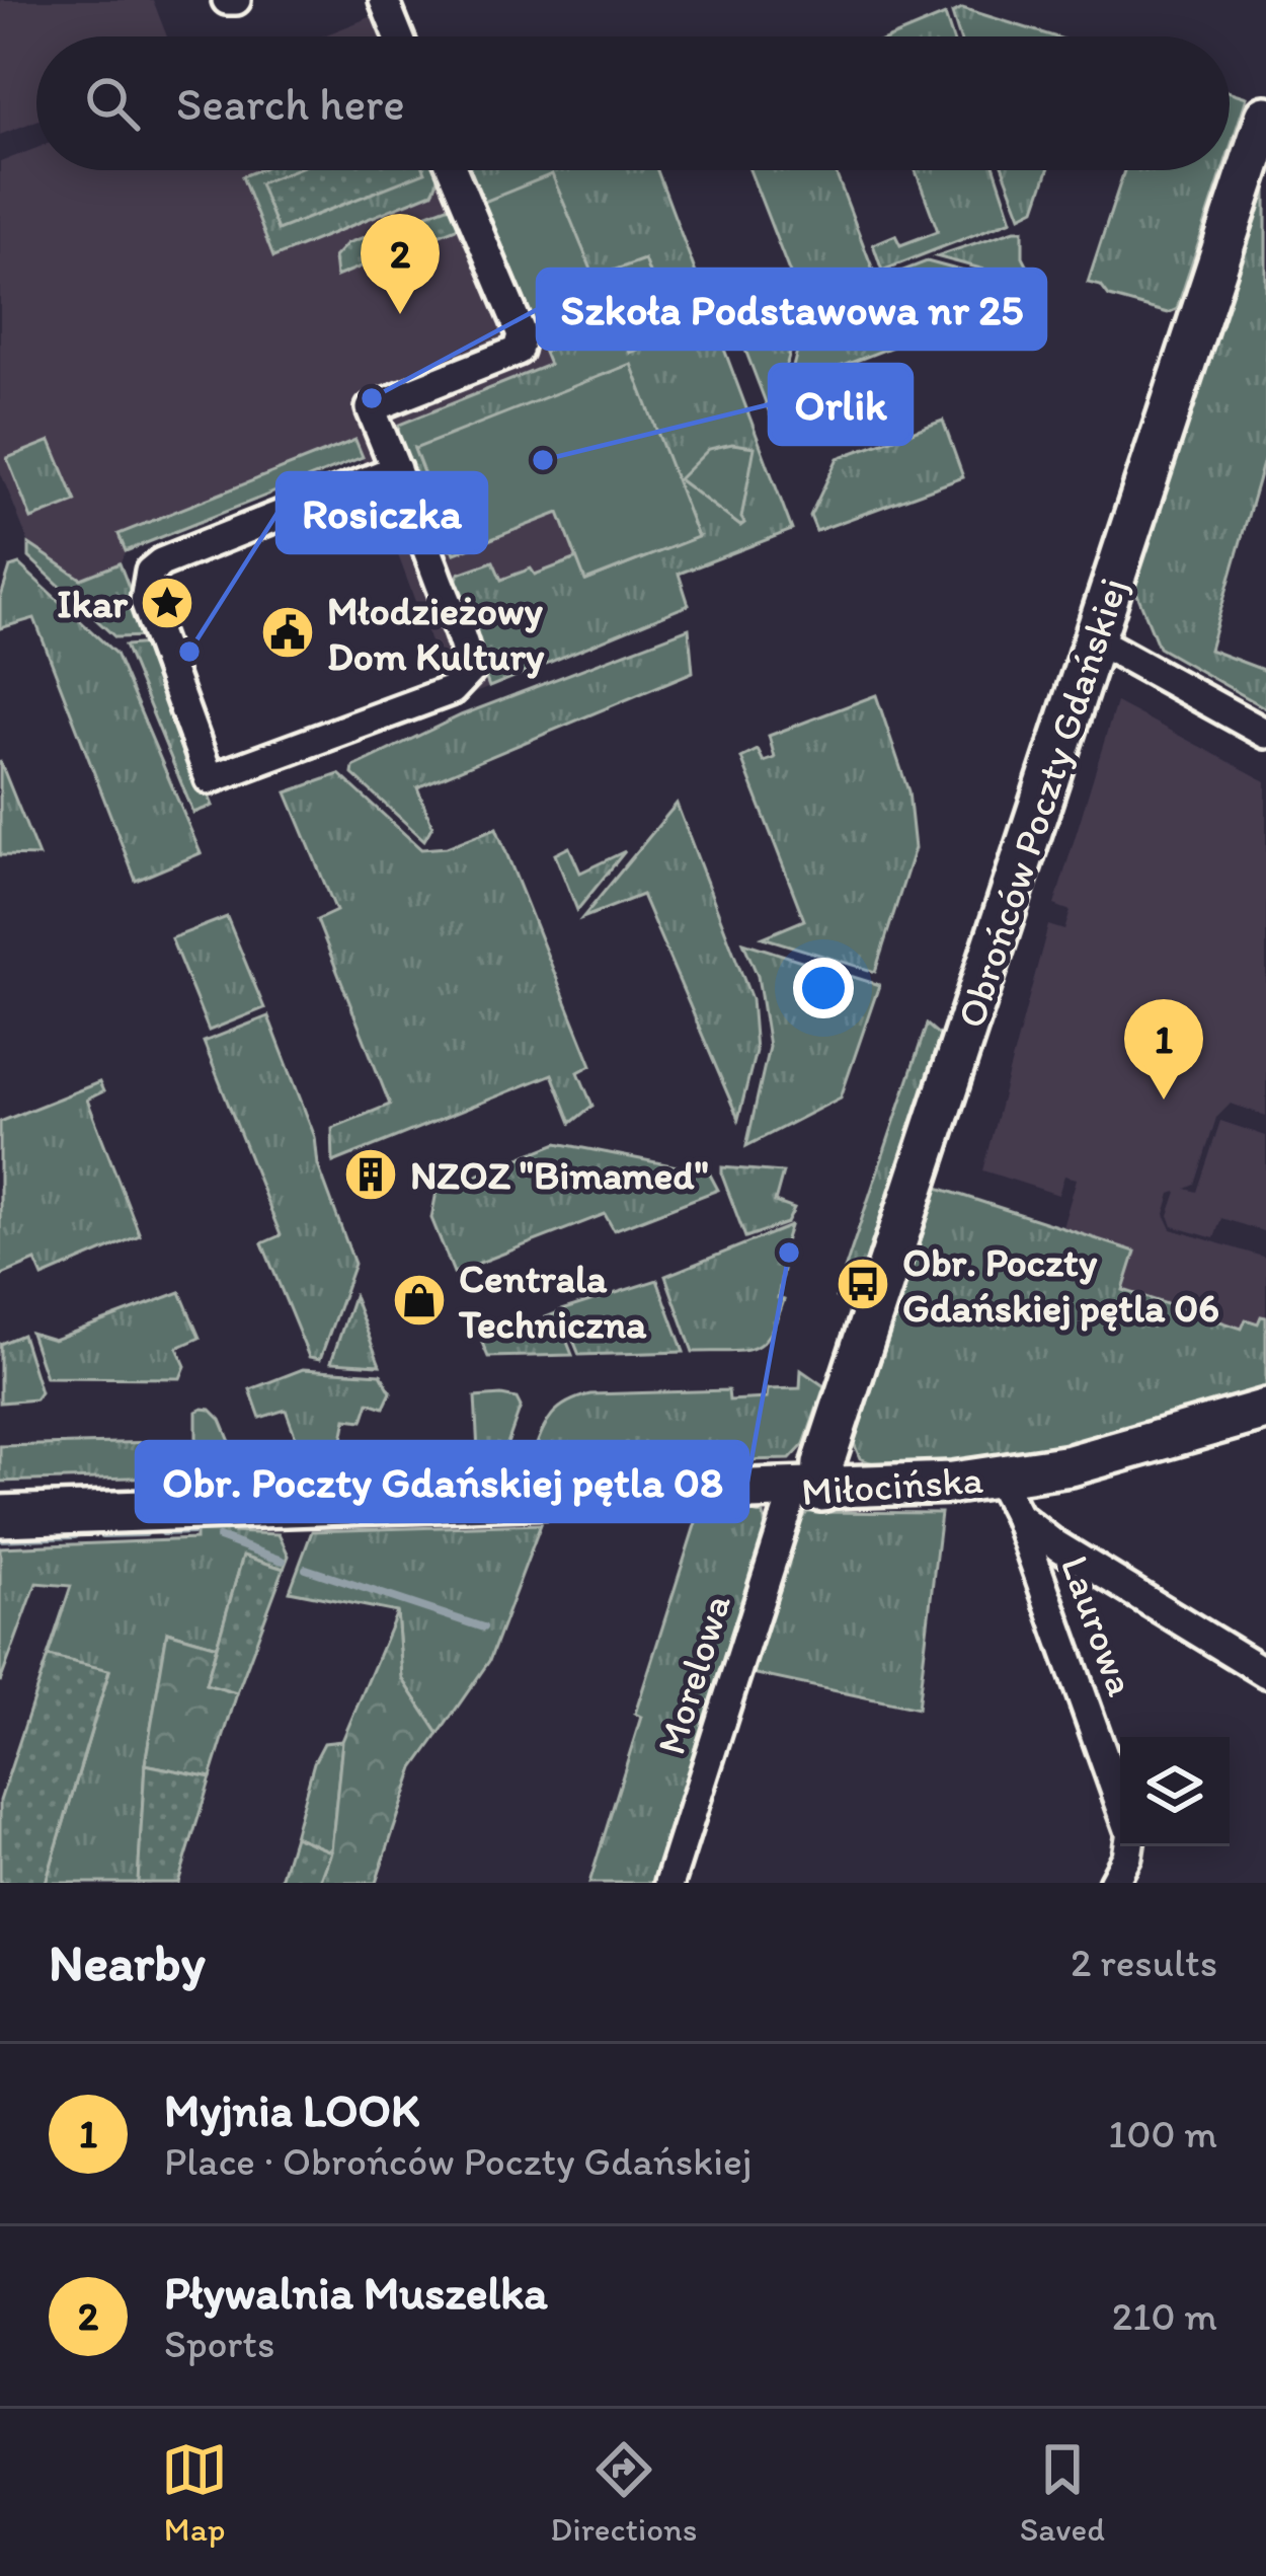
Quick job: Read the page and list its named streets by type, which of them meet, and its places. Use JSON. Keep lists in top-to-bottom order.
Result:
{
  "streets": {
    "street": [
      "Obrońców Poczty Gdańskiej",
      "Miłocińska",
      "Laurowa",
      "Morelowa"
    ]
  },
  "crossings": [
    ["Obrońców Poczty Gdańskiej", "Miłocińska"],
    ["Obrońców Poczty Gdańskiej", "Morelowa"],
    ["Miłocińska", "Laurowa"],
    ["Miłocińska", "Morelowa"]
  ],
  "places": {
    "other": [
      "Szkoła Podstawowa nr 25",
      "Orlik",
      "Rosiczka",
      "Obr. Poczty Gdańskiej pętla 08"
    ],
    "place": ["Ikar"],
    "public building": ["Młodzieżowy Dom Kultury"],
    "building": ["NZOZ \"Bimamed\""],
    "bus stop": ["Obr. Poczty Gdańskiej pętla 06"],
    "shop": ["Centrala Techniczna"]
  },
  "page": {
    "search": "Search here",
    "pins": ["2", "1"],
    "heading": ["Nearby", "2 results"],
    "list": [
      {
        "mark": "1",
        "name": "Myjnia LOOK",
        "note": "Place · Obrońców Poczty Gdańskiej",
        "value": "100 m"
      },
      {
        "mark": "2",
        "name": "Pływalnia Muszelka",
        "note": "Sports",
        "value": "210 m"
      }
    ],
    "nav": ["Map", "Directions", "Saved"]
  }
}
